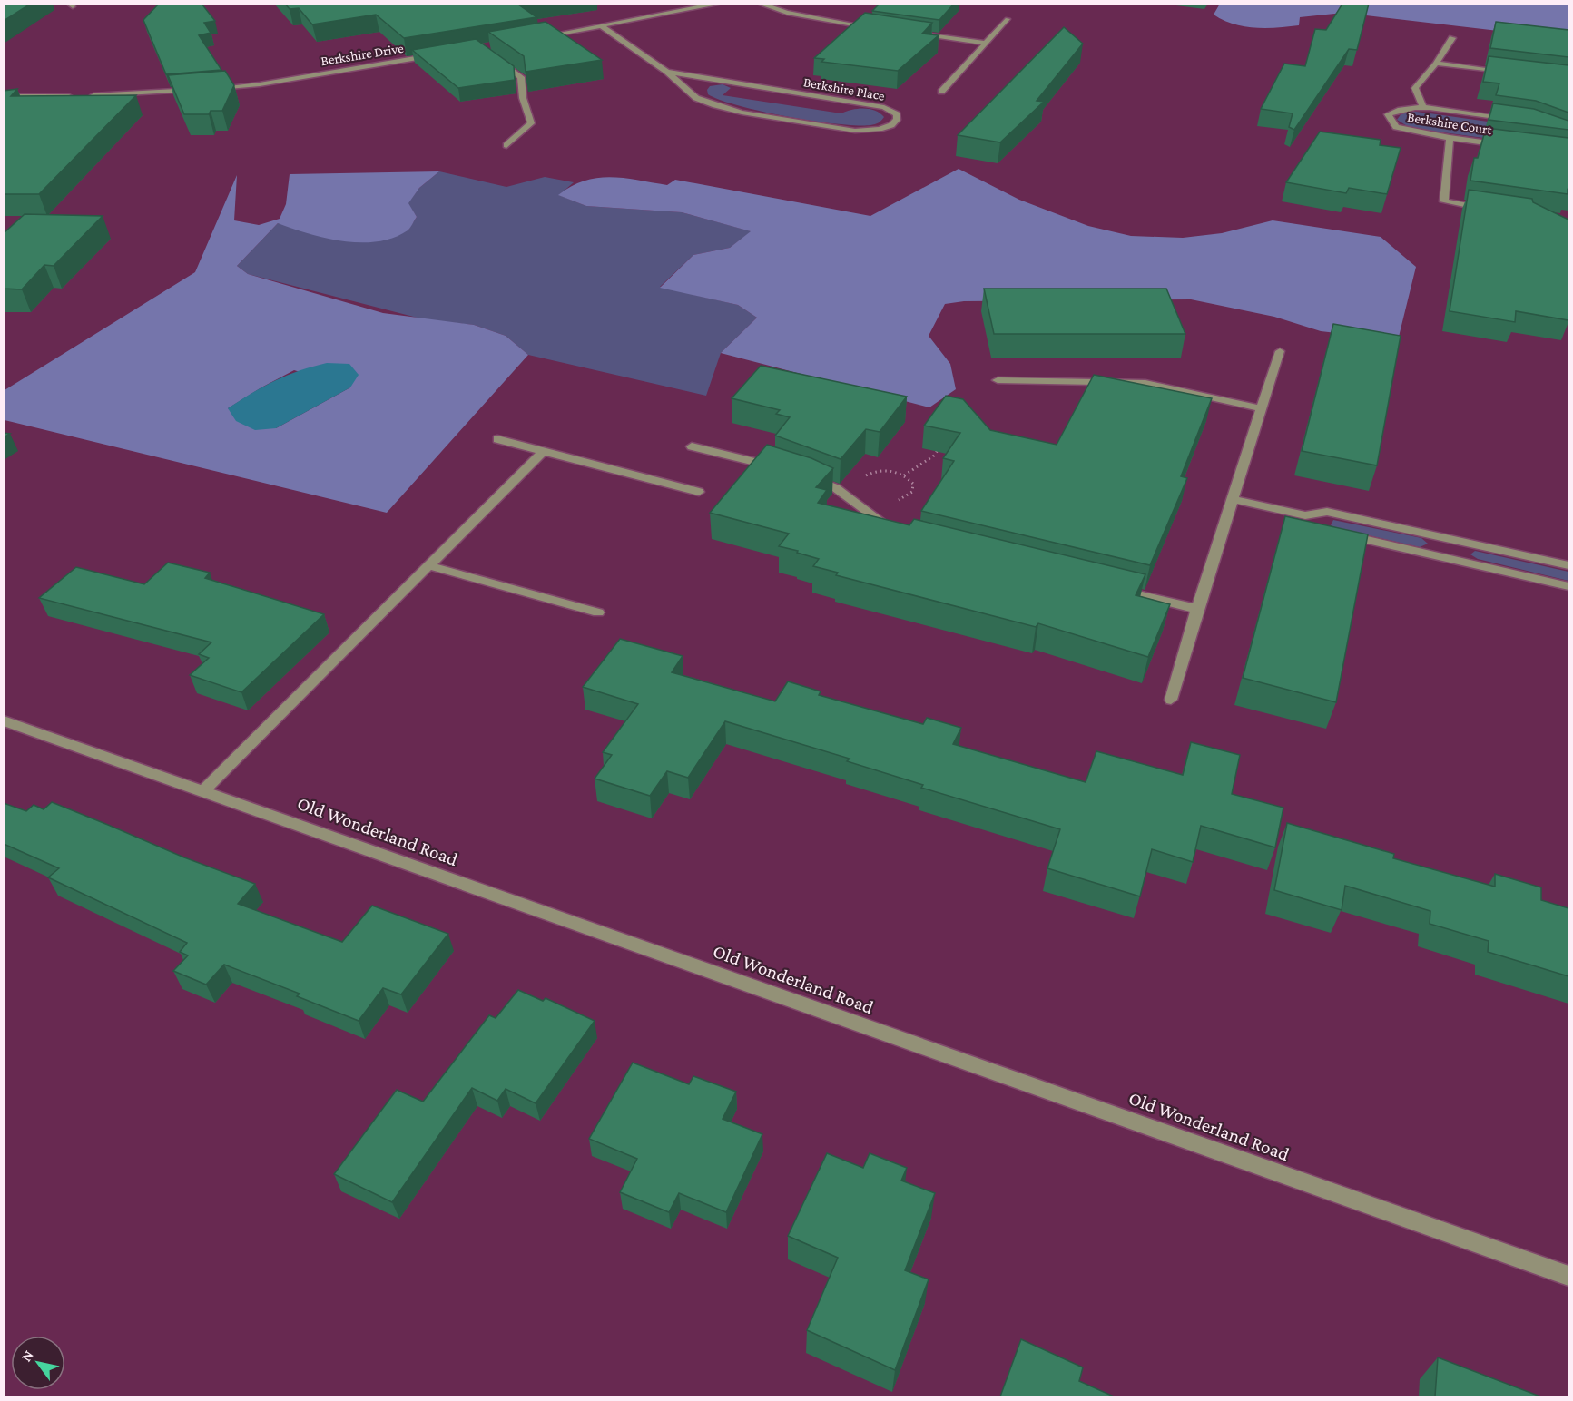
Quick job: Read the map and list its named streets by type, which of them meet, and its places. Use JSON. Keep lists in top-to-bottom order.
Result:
{
  "streets": {
    "street": [
      "Berkshire Drive",
      "Berkshire Place",
      "Berkshire Court",
      "Old Wonderland Road"
    ]
  },
  "north": "top left"
}
